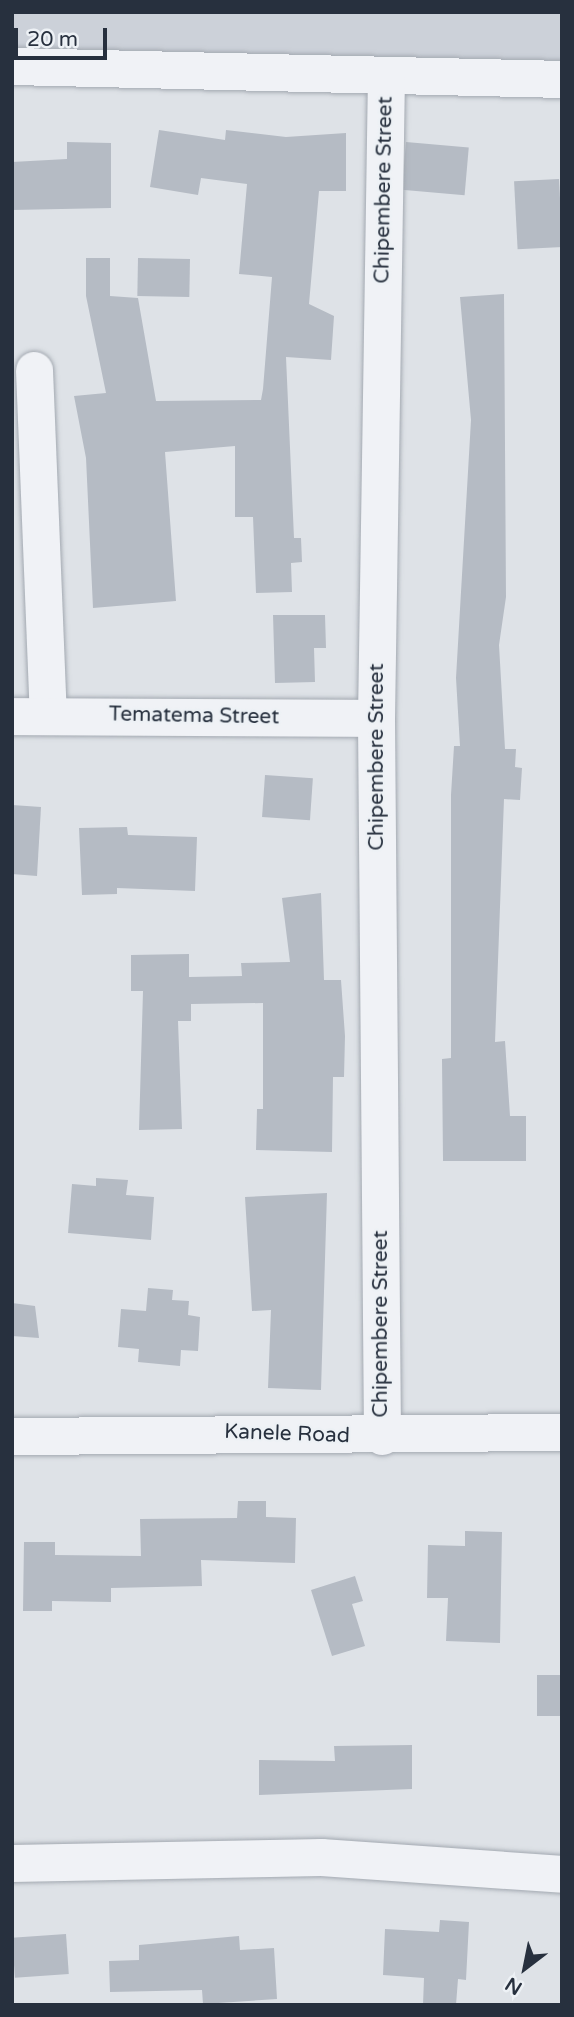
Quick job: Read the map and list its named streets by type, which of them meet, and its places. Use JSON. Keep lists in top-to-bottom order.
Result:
{
  "streets": {
    "street": ["Chipembere Street", "Tematema Street", "Kanele Road"]
  },
  "crossings": [
    ["Chipembere Street", "Tematema Street"],
    ["Chipembere Street", "Kanele Road"]
  ],
  "scale_bar": "20 m",
  "north": "bottom left"
}
